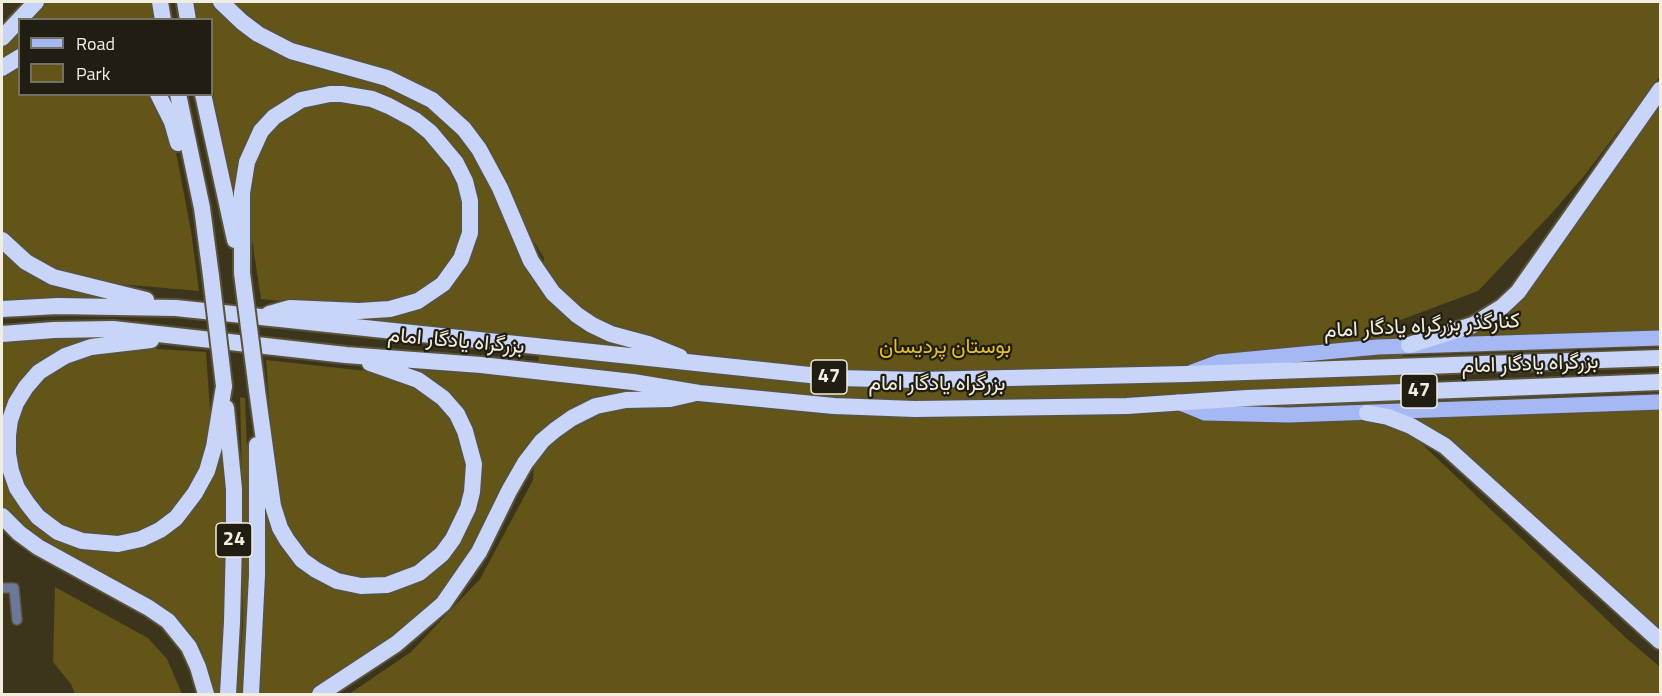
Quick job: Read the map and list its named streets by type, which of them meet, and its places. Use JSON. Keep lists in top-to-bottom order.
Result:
{
  "streets": {
    "highway": ["بزرگراه یادگار امام", "47", "24"],
    "main road": ["کنارگذر بزرگراه یادگار امام"]
  },
  "crossings": [
    ["کنارگذر بزرگراه یادگار امام", "بزرگراه یادگار امام"]
  ],
  "parks": ["بوستان پردیسان"],
  "legend": ["Road", "Park"]
}
